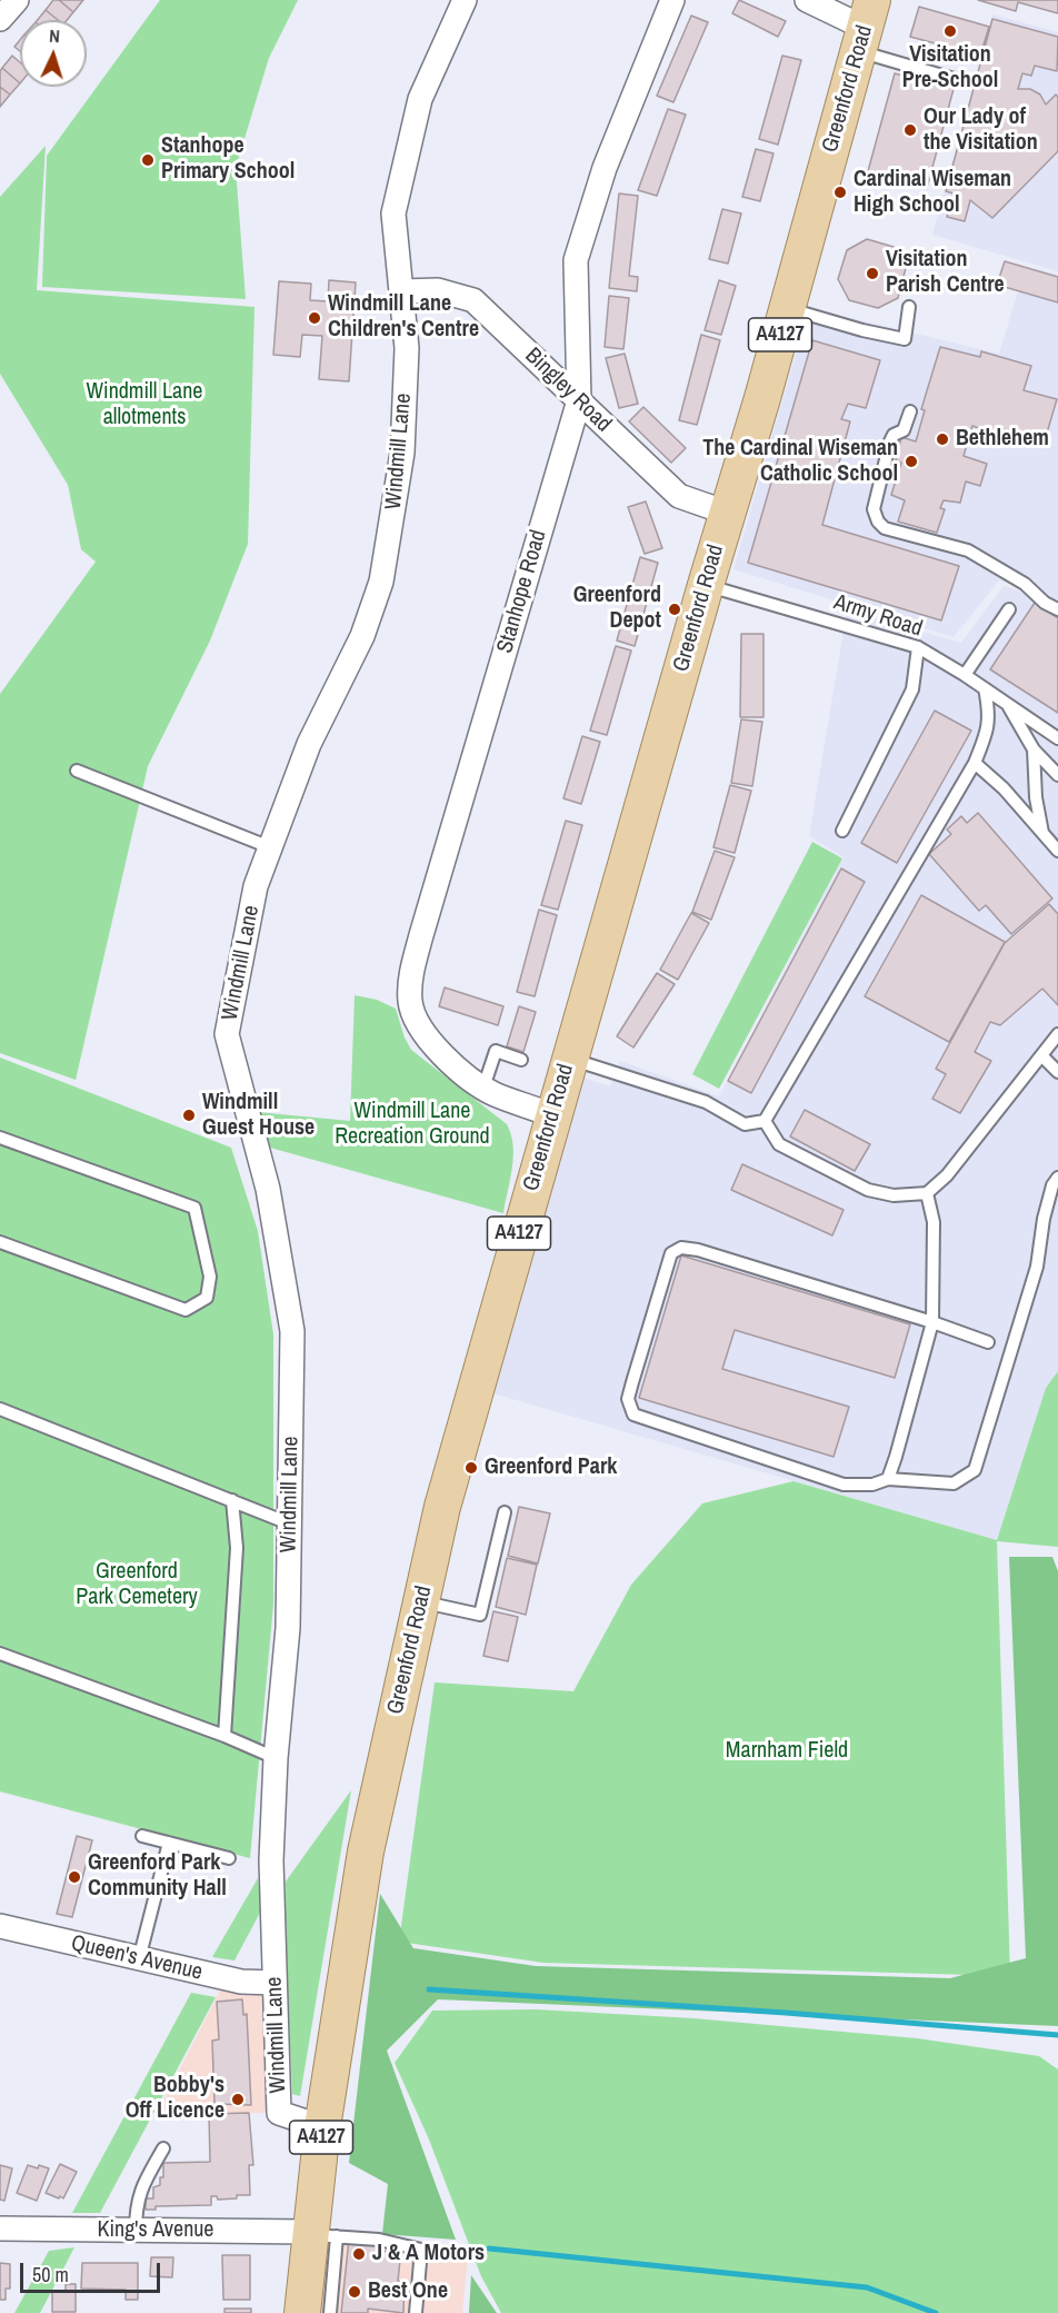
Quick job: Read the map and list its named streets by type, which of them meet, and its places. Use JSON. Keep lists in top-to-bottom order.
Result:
{
  "streets": {
    "main road": ["Greenford Road", "A4127"],
    "street": [
      "Bingley Road",
      "Windmill Lane",
      "Stanhope Road",
      "Queen's Avenue",
      "King's Avenue"
    ],
    "lane": ["Army Road"]
  },
  "crossings": [
    ["Greenford Road", "Bingley Road"],
    ["Greenford Road", "Windmill Lane"],
    ["Greenford Road", "Stanhope Road"],
    ["Greenford Road", "Army Road"],
    ["Greenford Road", "King's Avenue"],
    ["Bingley Road", "Windmill Lane"],
    ["Bingley Road", "Stanhope Road"],
    ["Windmill Lane", "Queen's Avenue"]
  ],
  "parks": [
    "Windmill Lane allotments",
    "Windmill Lane Recreation Ground",
    "Greenford Park Cemetery",
    "Marnham Field"
  ],
  "places": [
    "Visitation Pre-School",
    "Our Lady of the Visitation",
    "Stanhope Primary School",
    "Cardinal Wiseman High School",
    "Visitation Parish Centre",
    "Windmill Lane Children's Centre",
    "Bethlehem",
    "The Cardinal Wiseman Catholic School",
    "Greenford Depot",
    "Windmill Guest House",
    "Greenford Park",
    "Greenford Park Community Hall",
    "Bobby's Off Licence",
    "J & A Motors",
    "Best One"
  ],
  "scale_bar": "50 m",
  "north": "top"
}
